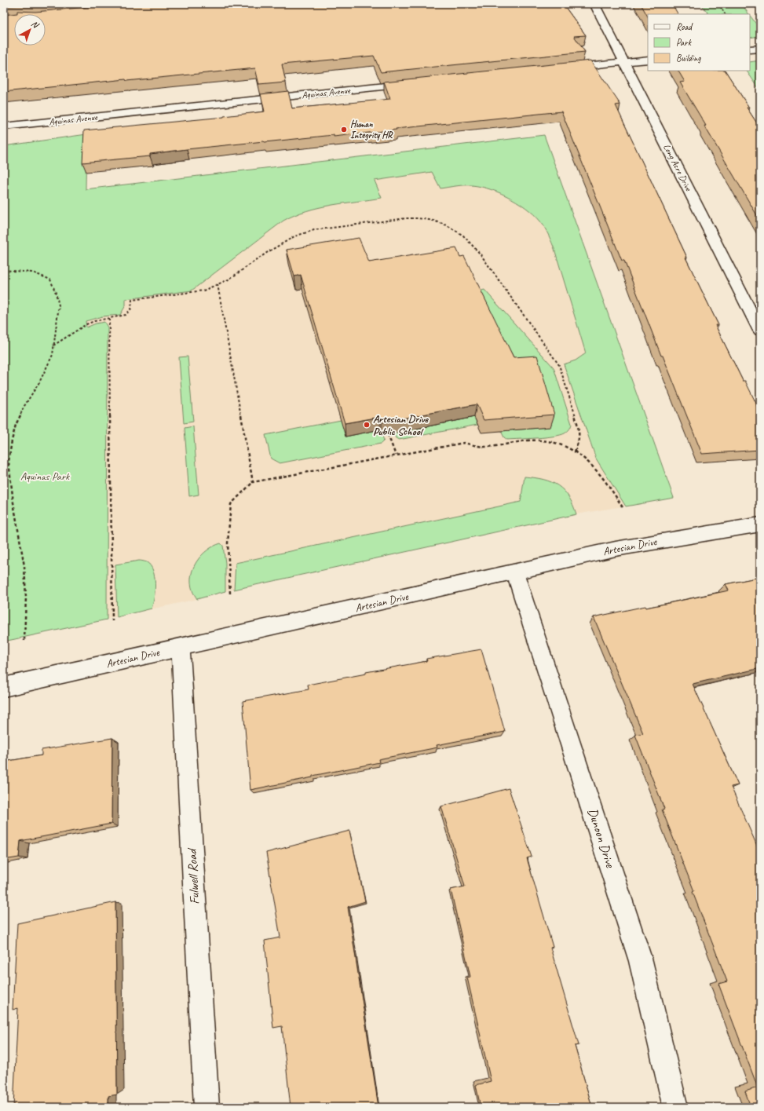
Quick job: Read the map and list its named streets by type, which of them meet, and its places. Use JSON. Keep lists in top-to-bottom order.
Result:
{
  "streets": {
    "street": [
      "Aquinas Avenue",
      "Long Acre Drive",
      "Artesian Drive",
      "Dunoon Drive",
      "Fulwell Road"
    ]
  },
  "crossings": [
    ["Artesian Drive", "Dunoon Drive"],
    ["Artesian Drive", "Fulwell Road"]
  ],
  "parks": ["Aquinas Park"],
  "places": ["Human Integrity HR", "Artesian Drive Public School"],
  "legend": ["Road", "Park", "Building"],
  "north": "top right"
}
